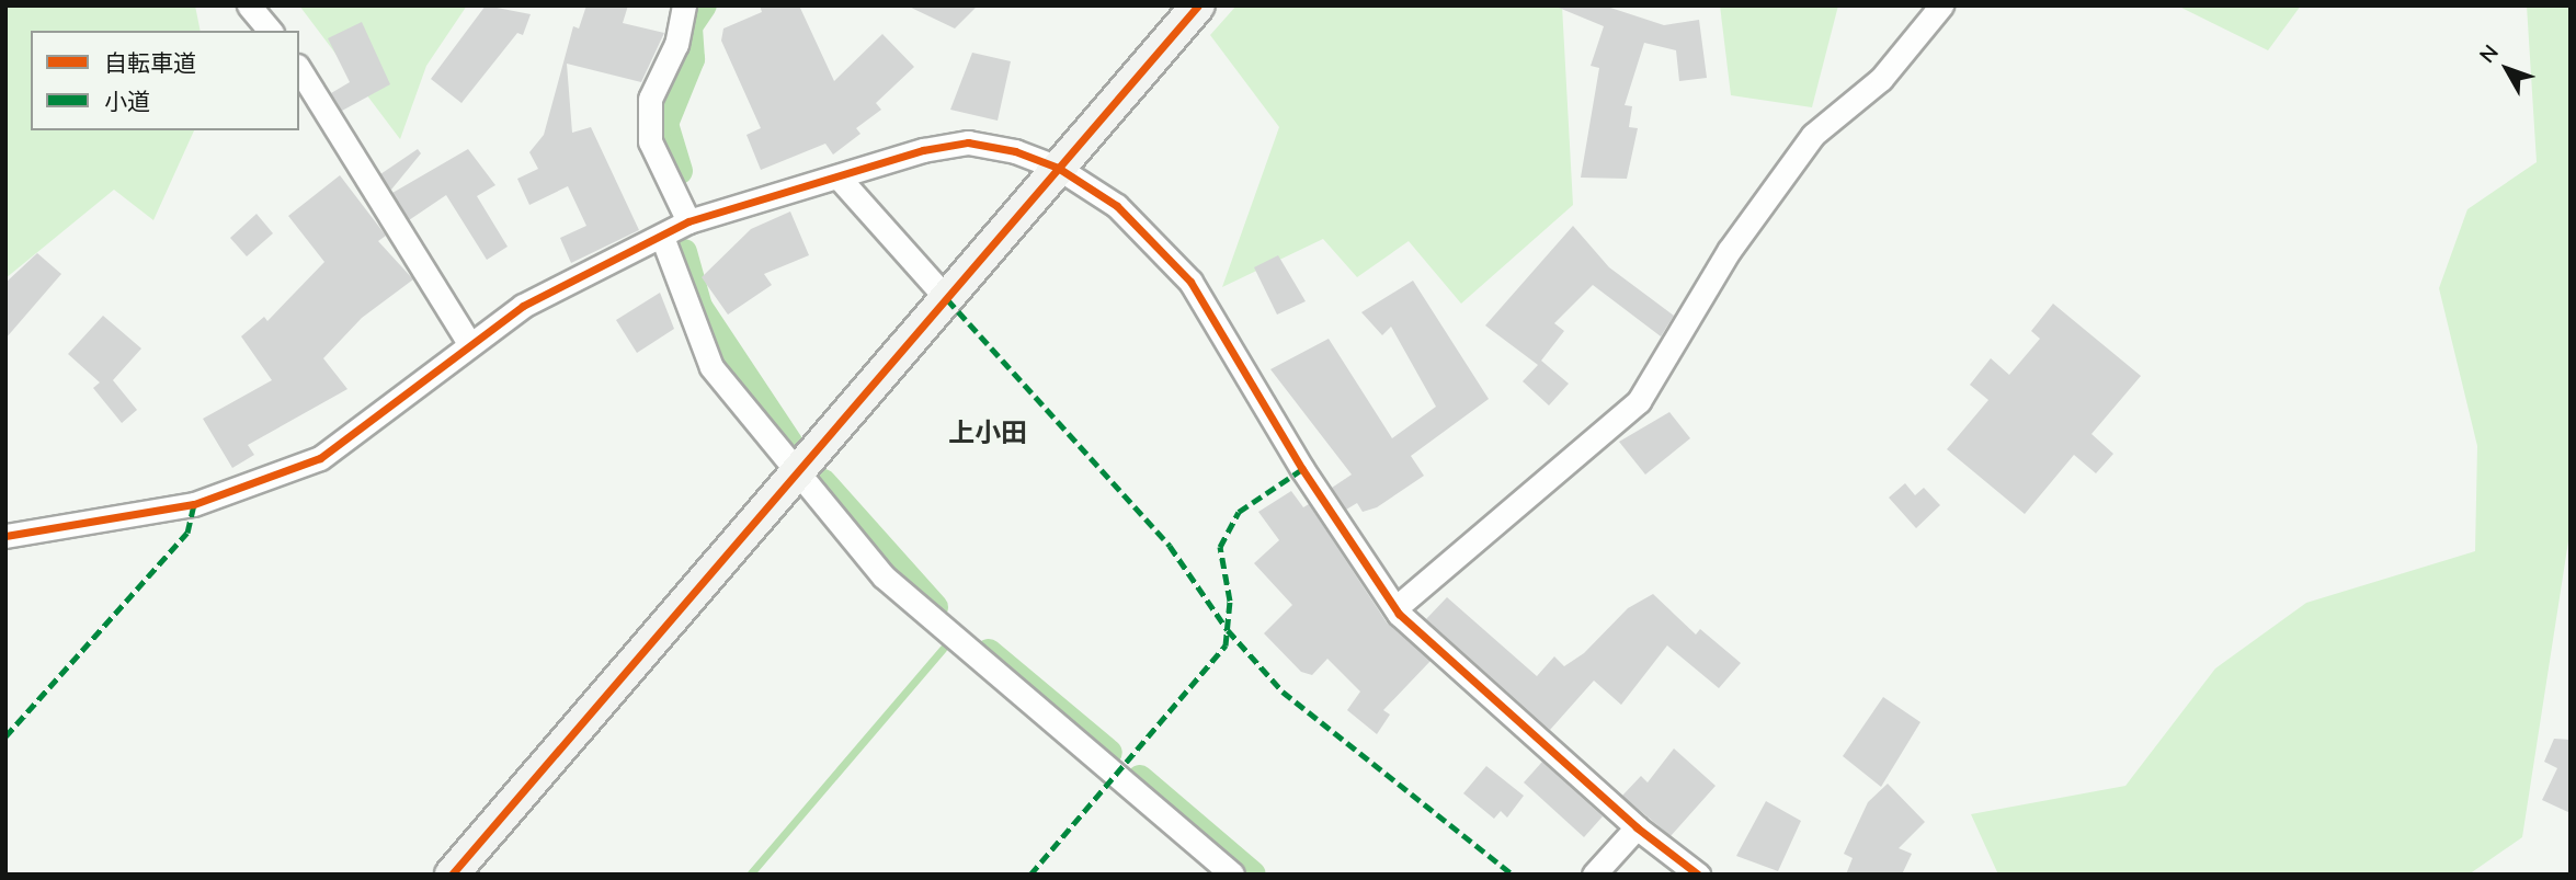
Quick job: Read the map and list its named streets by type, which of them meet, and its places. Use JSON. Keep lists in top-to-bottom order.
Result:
{
  "districts": ["上小田"],
  "legend": ["自転車道", "小道"],
  "north": "top left"
}
